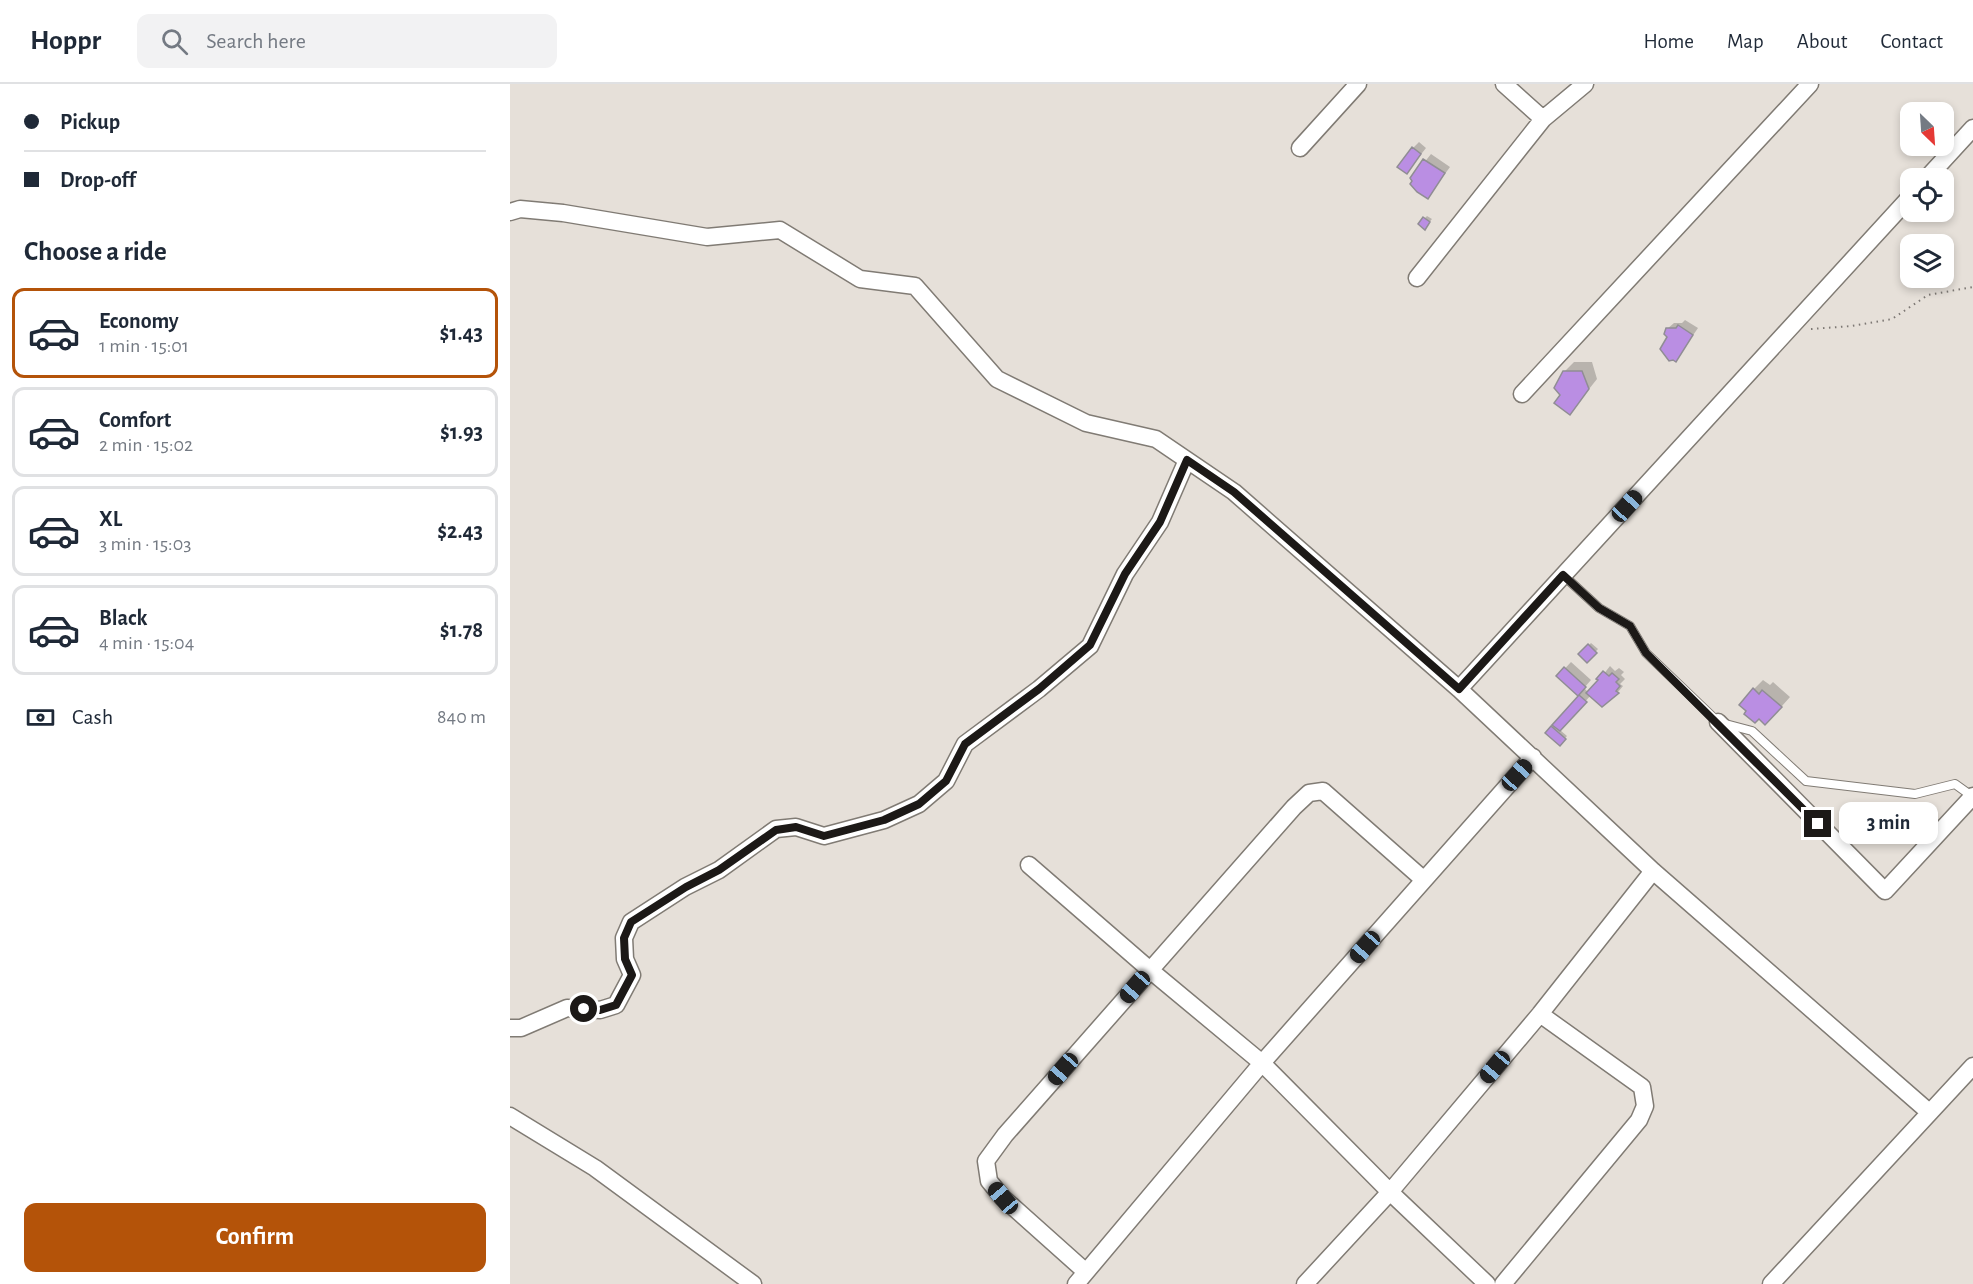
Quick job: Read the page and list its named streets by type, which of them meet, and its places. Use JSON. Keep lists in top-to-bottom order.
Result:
{
  "north": "bottom right",
  "page": {
    "header": "Hoppr",
    "search": "Search here",
    "nav": [
      "Home",
      "Map",
      "About",
      "Contact"
    ],
    "banner": ["Pickup", "Drop-off"],
    "heading": "Choose a ride",
    "list": [
      {
        "name": "Economy",
        "note": "1 min · 15:01",
        "value": "$1.43"
      },
      {
        "name": "Comfort",
        "note": "2 min · 15:02",
        "value": "$1.93"
      },
      {
        "name": "XL",
        "note": "3 min · 15:03",
        "value": "$2.43"
      },
      {
        "name": "Black",
        "note": "4 min · 15:04",
        "value": "$1.78"
      }
    ],
    "pay": ["Cash", "840 m"],
    "bubble": "3 min",
    "buttons": "Confirm"
  }
}
